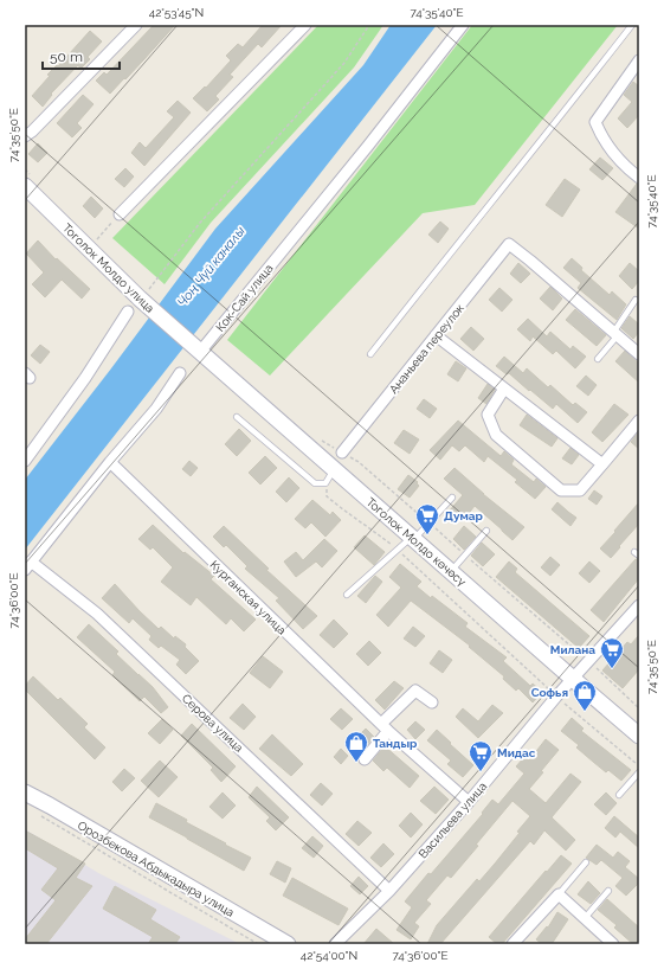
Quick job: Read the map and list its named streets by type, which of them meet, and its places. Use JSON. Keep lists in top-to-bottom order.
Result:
{
  "streets": {
    "main road": ["Тоголок Молдо улица", "Тоголок Молдо көчөсү", "Орозбекова Абдыкадыра улица"],
    "street": [
      "Кок-Сай улица",
      "Ананьева переулок",
      "Курганская улица",
      "Серова улица",
      "Васильева улица"
    ]
  },
  "crossings": [
    ["Тоголок Молдо улица", "Кок-Сай улица"],
    ["Тоголок Молдо улица", "Тоголок Молдо көчөсү"],
    ["Кок-Сай улица", "Тоголок Молдо көчөсү"],
    ["Тоголок Молдо көчөсү", "Васильева улица"],
    ["Курганская улица", "Васильева улица"],
    ["Серова улица", "Васильева улица"]
  ],
  "water": ["Чоң Чүй каналы"],
  "places": {
    "supermarket": ["Думар", "Милана", "Мидас"],
    "shop": ["Софья", "Тандыр"]
  },
  "scale_bar": "50 m",
  "coordinates": [
    "42°53'45\"N",
    "74°35'40\"E",
    "74°35'50\"E",
    "74°36'00\"E",
    "42°54'00\"N"
  ]
}
